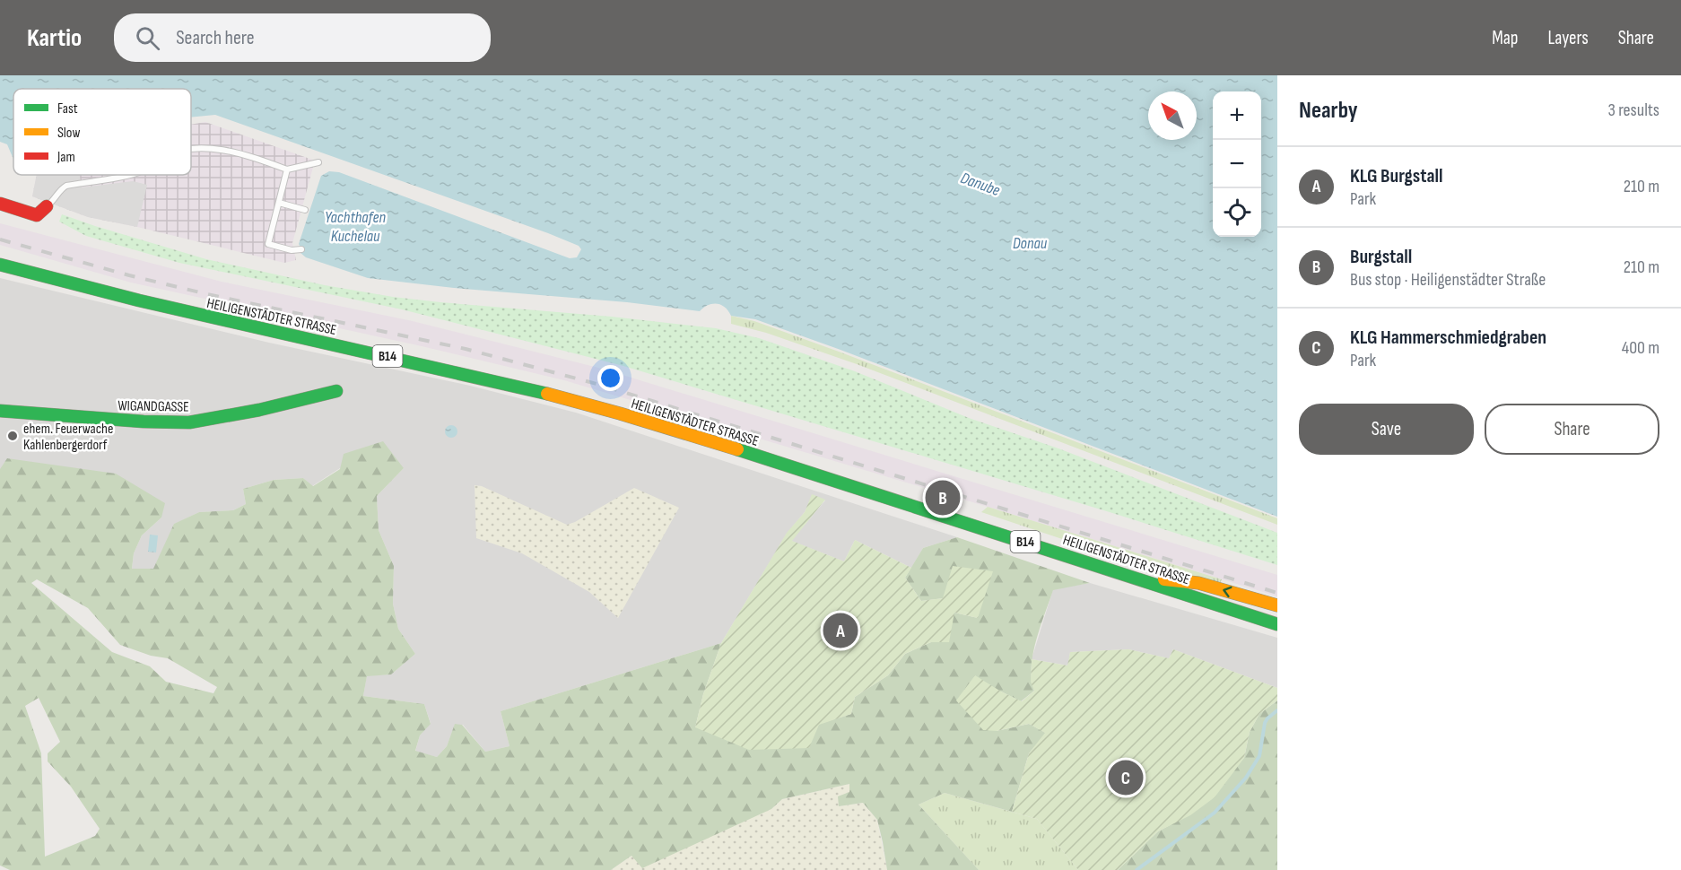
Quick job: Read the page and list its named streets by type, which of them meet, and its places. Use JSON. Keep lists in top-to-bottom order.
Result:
{
  "streets": {
    "main road": ["HEILIGENSTÄDTER STRASSE", "B14", "WIGANDGASSE"]
  },
  "water": ["Danube", "Yachthafen Kuchelau", "Donau"],
  "places": ["ehem. Feuerwache Kahlenbergerdorf"],
  "legend": ["Fast", "Slow", "Jam"],
  "north": "top left",
  "page": {
    "header": "Kartio",
    "search": "Search here",
    "nav": ["Map", "Layers", "Share"],
    "heading": ["Nearby", "3 results"],
    "map_buttons": ["+", "−"],
    "list": [
      {
        "mark": "A",
        "name": "KLG Burgstall",
        "note": "Park",
        "value": "210 m"
      },
      {
        "mark": "B",
        "name": "Burgstall",
        "note": "Bus stop · Heiligenstädter Straße",
        "value": "210 m"
      },
      {
        "mark": "C",
        "name": "KLG Hammerschmiedgraben",
        "note": "Park",
        "value": "400 m"
      }
    ],
    "buttons": ["Save", "Share"],
    "pins": ["B", "A", "C"]
  }
}
